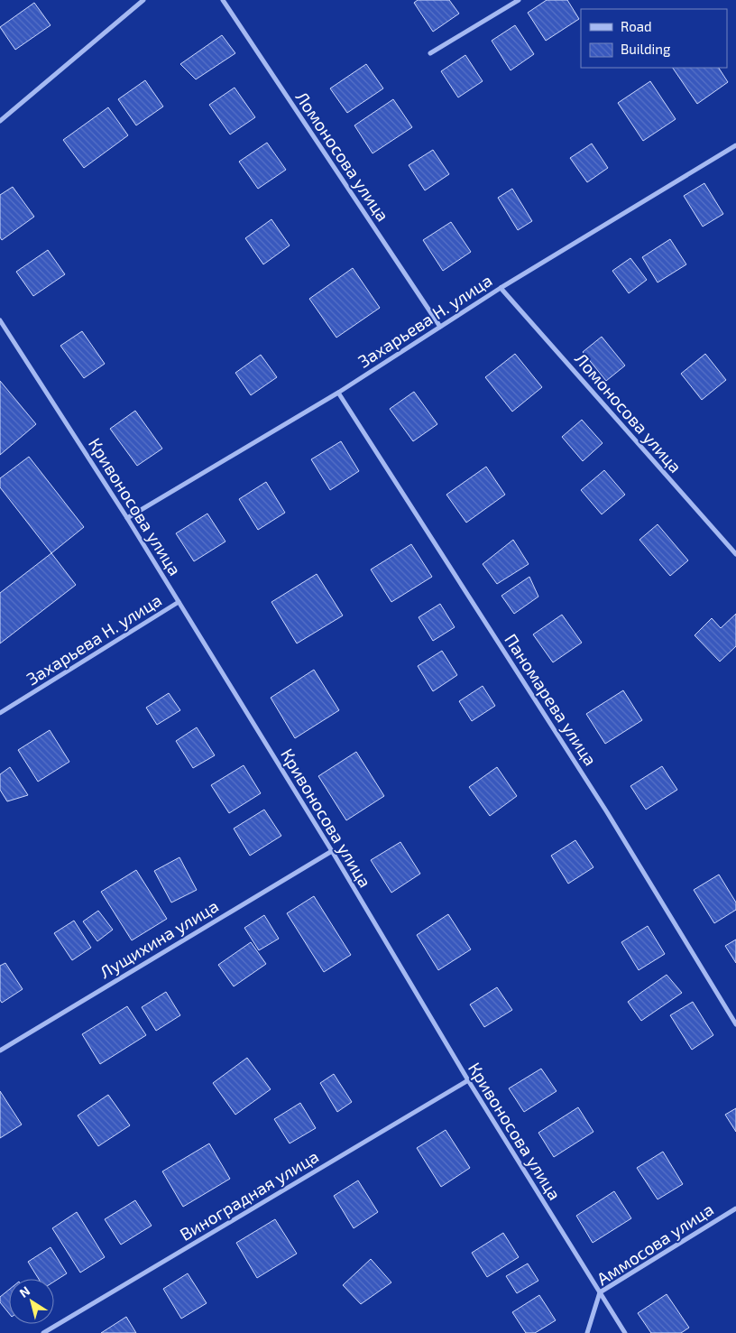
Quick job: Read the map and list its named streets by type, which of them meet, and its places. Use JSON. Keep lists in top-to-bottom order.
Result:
{
  "streets": {
    "street": [
      "Ломоносова улица",
      "Захарьева Н. улица",
      "Кривоносова улица",
      "Паномарева улица",
      "Лущихина улица",
      "Виноградная улица",
      "Аммосова улица"
    ]
  },
  "crossings": [
    ["Ломоносова улица", "Захарьева Н. улица"],
    ["Захарьева Н. улица", "Кривоносова улица"],
    ["Захарьева Н. улица", "Паномарева улица"],
    ["Кривоносова улица", "Лущихина улица"],
    ["Кривоносова улица", "Виноградная улица"],
    ["Кривоносова улица", "Аммосова улица"]
  ],
  "legend": ["Road", "Building"],
  "north": "top left"
}
